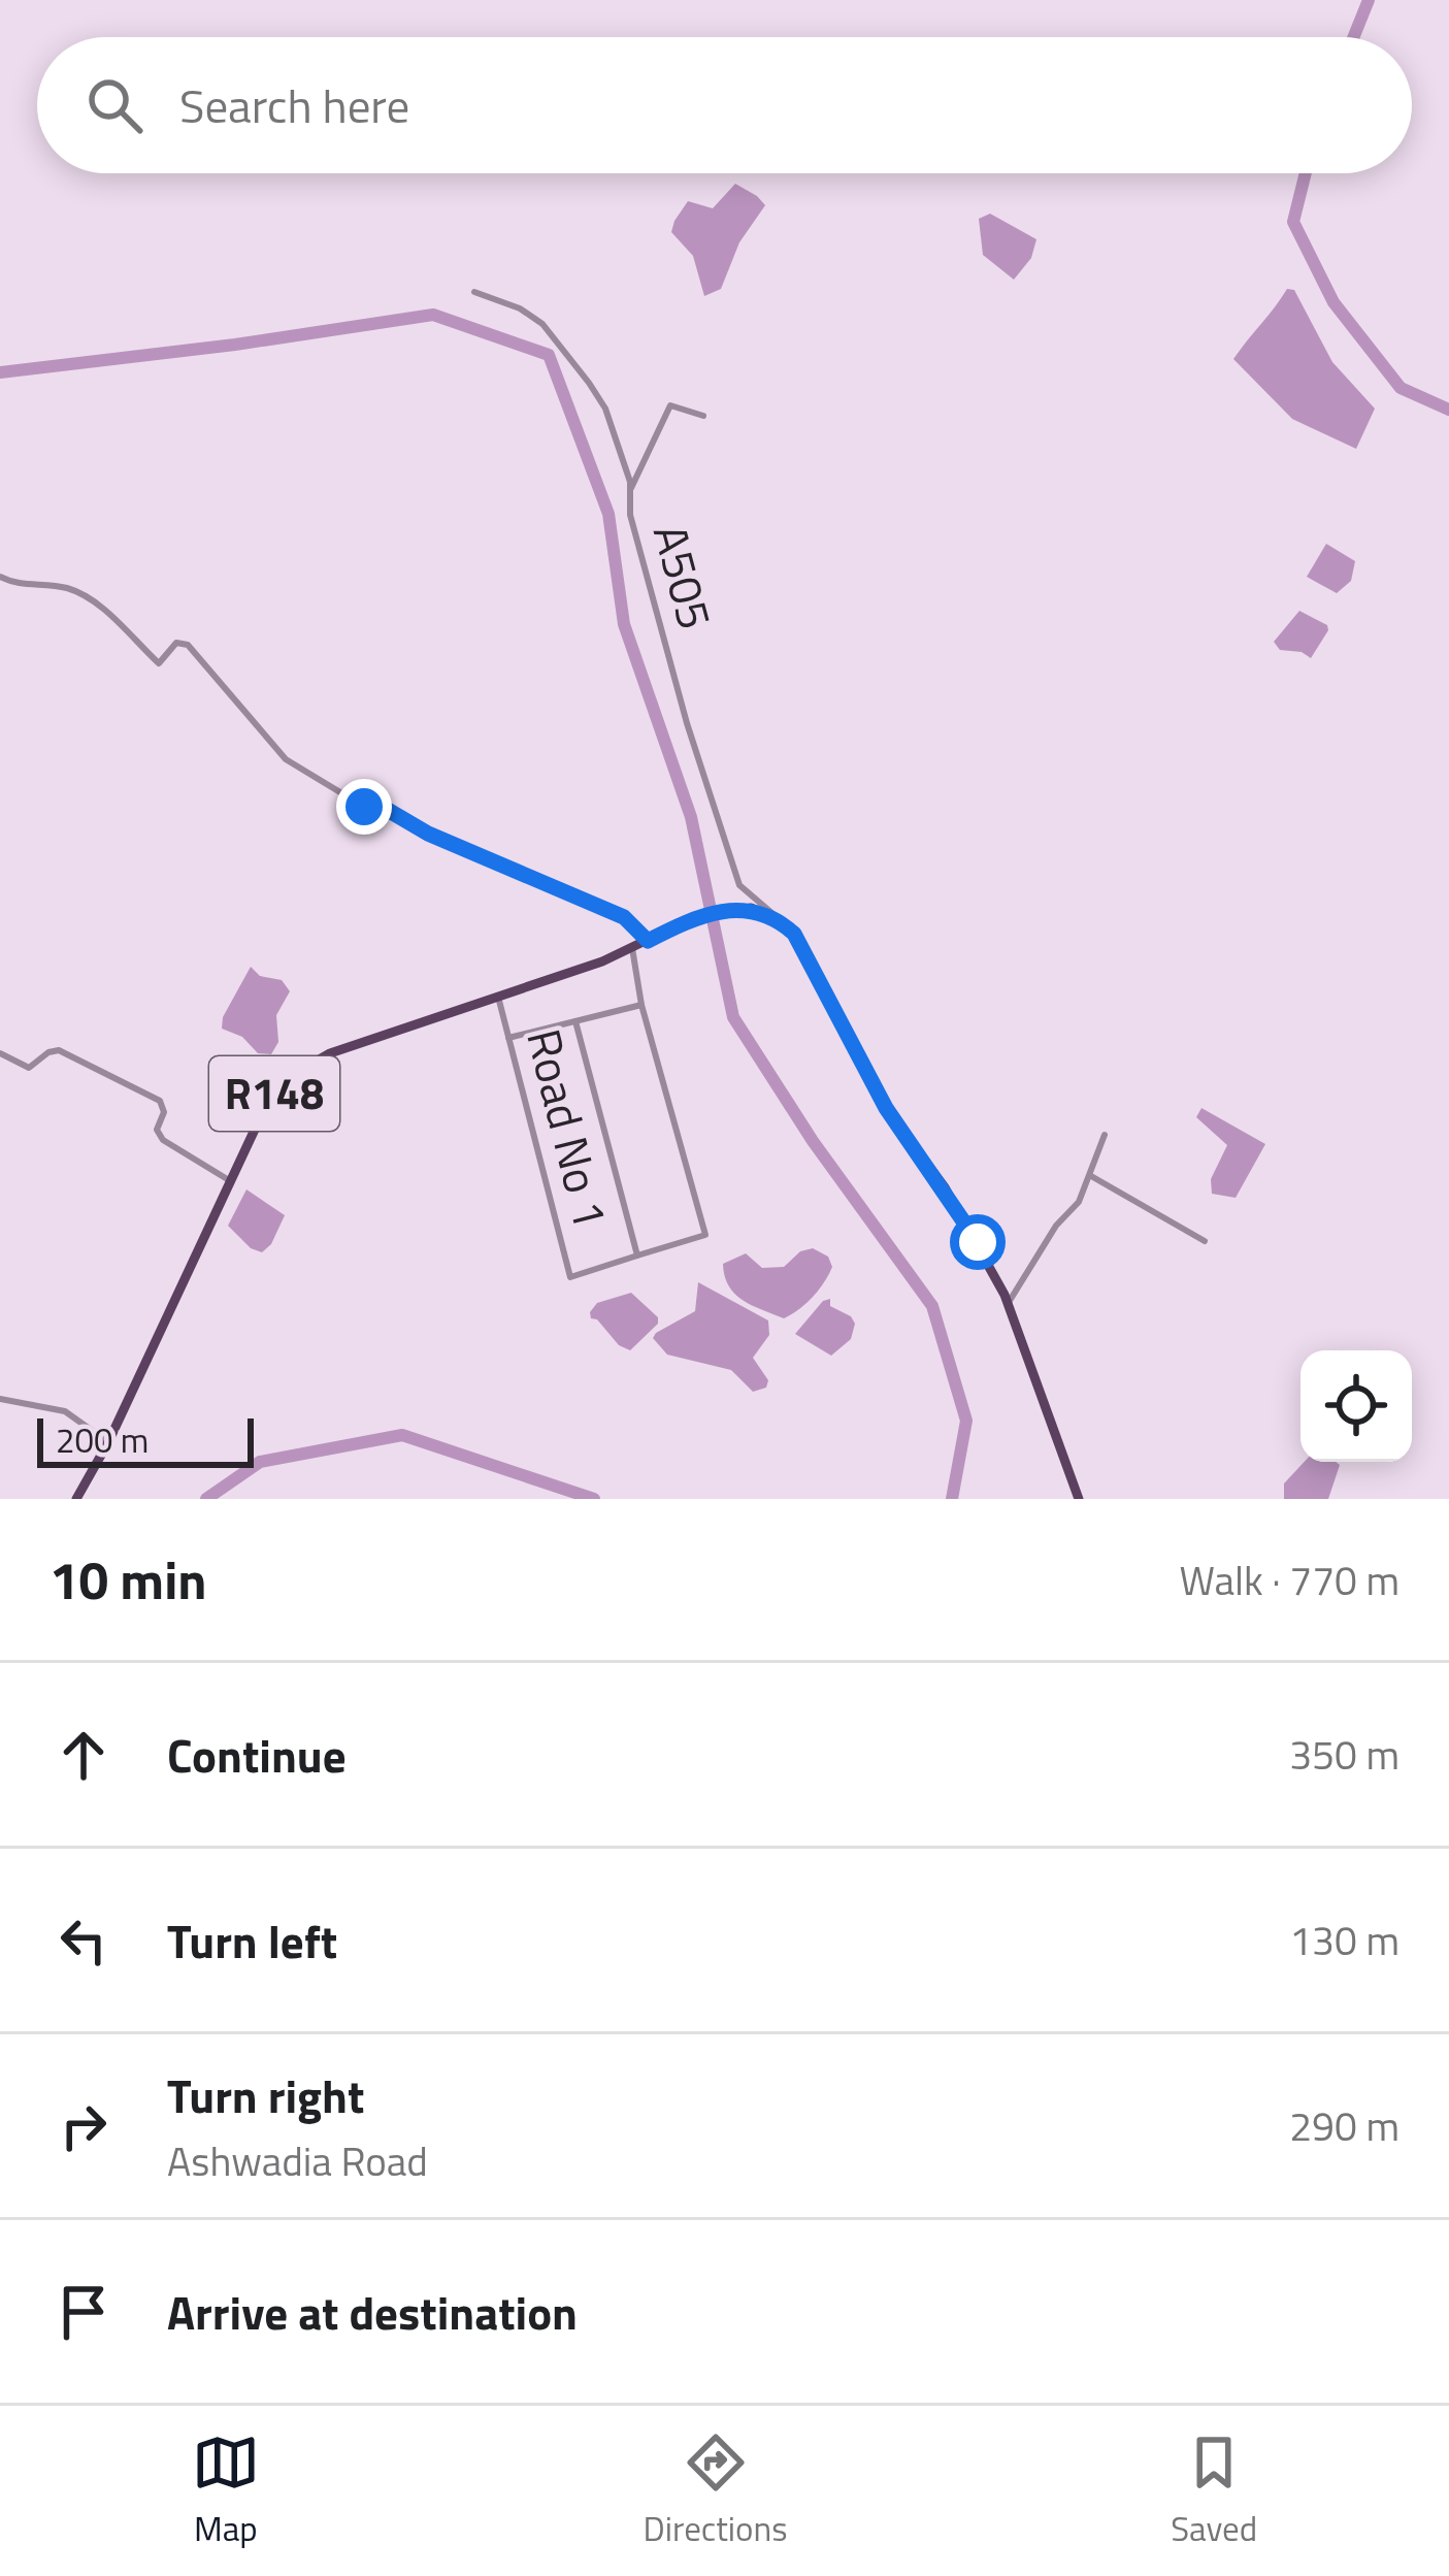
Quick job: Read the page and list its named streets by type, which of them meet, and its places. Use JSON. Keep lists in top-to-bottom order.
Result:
{
  "streets": {
    "main road": ["R148"],
    "street": ["A505", "Road No 1"]
  },
  "crossings": [
    ["A505", "R148"],
    ["R148", "Road No 1"]
  ],
  "scale_bar": "200 m",
  "page": {
    "search": "Search here",
    "scale": "200 m",
    "heading": ["10 min", "Walk · 770 m"],
    "list": [
      ["Continue", "350 m"],
      ["Turn left", "130 m"],
      ["Turn right", "Ashwadia Road", "290 m"],
      "Arrive at destination"
    ],
    "nav": ["Map", "Directions", "Saved"]
  }
}
